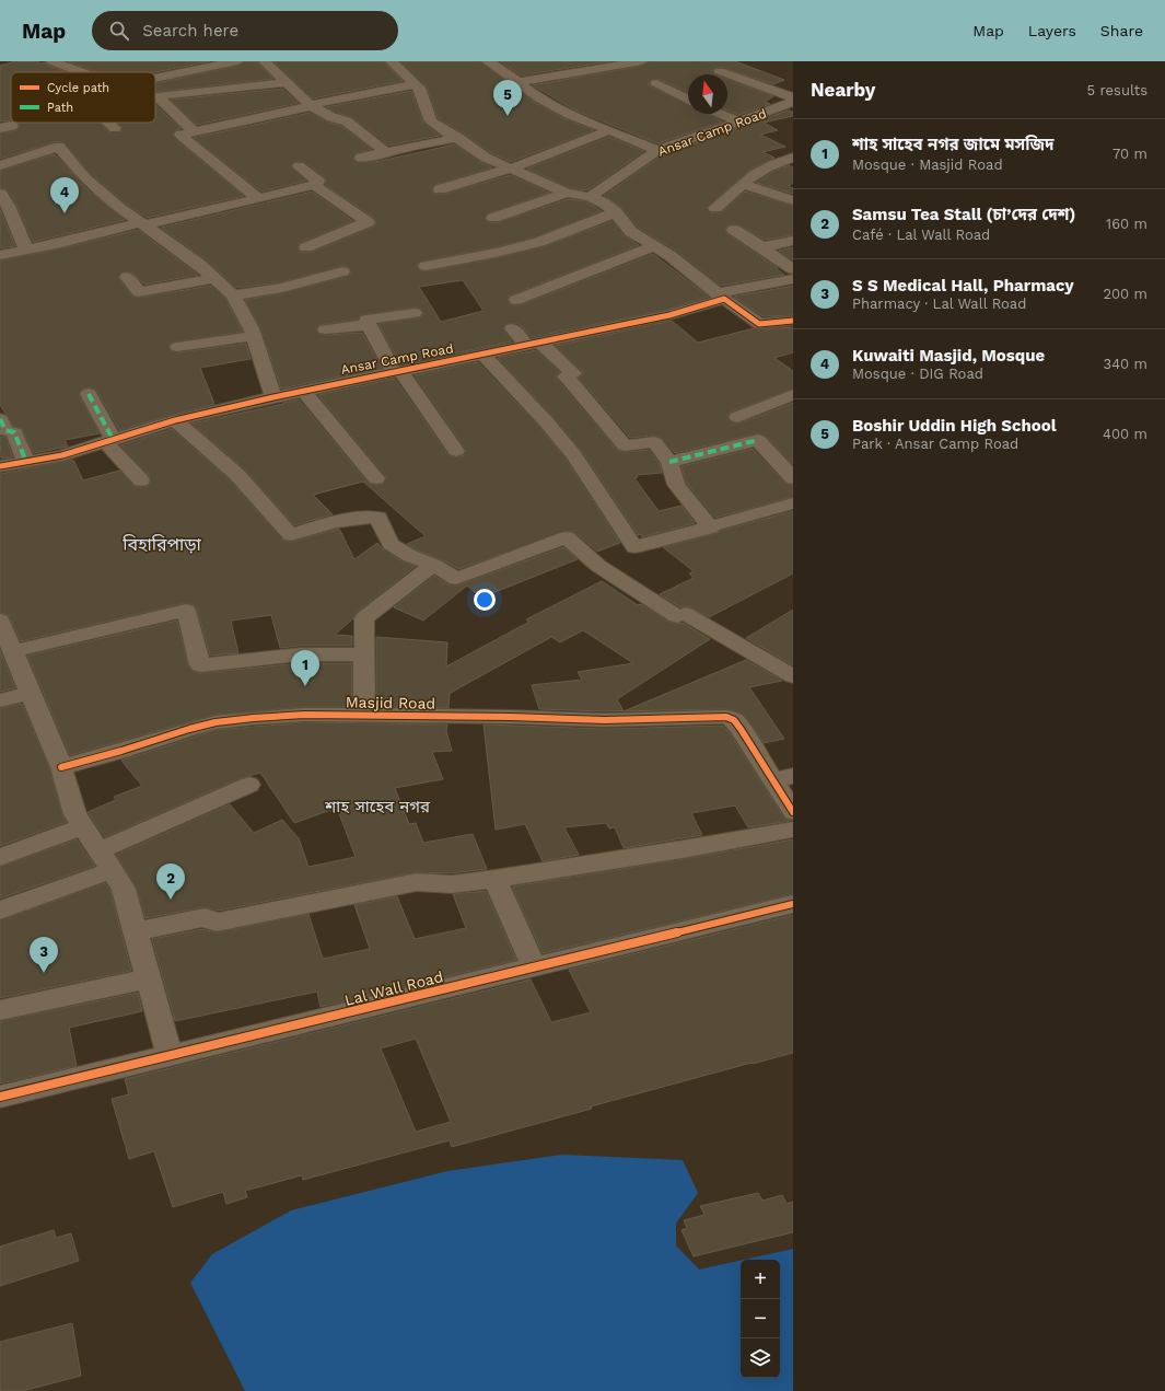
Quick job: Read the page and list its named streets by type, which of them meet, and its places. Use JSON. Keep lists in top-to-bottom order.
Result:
{
  "streets": {
    "street": ["Ansar Camp Road", "Masjid Road", "Lal Wall Road"]
  },
  "districts": ["বিহারিপাড়া", "শাহ সাহেব নগর"],
  "legend": ["Cycle path", "Path"],
  "north": "top",
  "page": {
    "header": "Map",
    "search": "Search here",
    "nav": ["Map", "Layers", "Share"],
    "heading": ["Nearby", "5 results"],
    "pins": [
      "5",
      "4",
      "1",
      "2",
      "3"
    ],
    "list": [
      {
        "mark": "1",
        "name": "শাহ সাহেব নগর জামে মসজিদ",
        "note": "Mosque · Masjid Road",
        "value": "70 m"
      },
      {
        "mark": "2",
        "name": "Samsu Tea Stall (চা’দের দেশ)",
        "note": "Café · Lal Wall Road",
        "value": "160 m"
      },
      {
        "mark": "3",
        "name": "S S Medical Hall, Pharmacy",
        "note": "Pharmacy · Lal Wall Road",
        "value": "200 m"
      },
      {
        "mark": "4",
        "name": "Kuwaiti Masjid, Mosque",
        "note": "Mosque · DIG Road",
        "value": "340 m"
      },
      {
        "mark": "5",
        "name": "Boshir Uddin High School",
        "note": "Park · Ansar Camp Road",
        "value": "400 m"
      }
    ],
    "map_buttons": ["+", "−"]
  }
}
